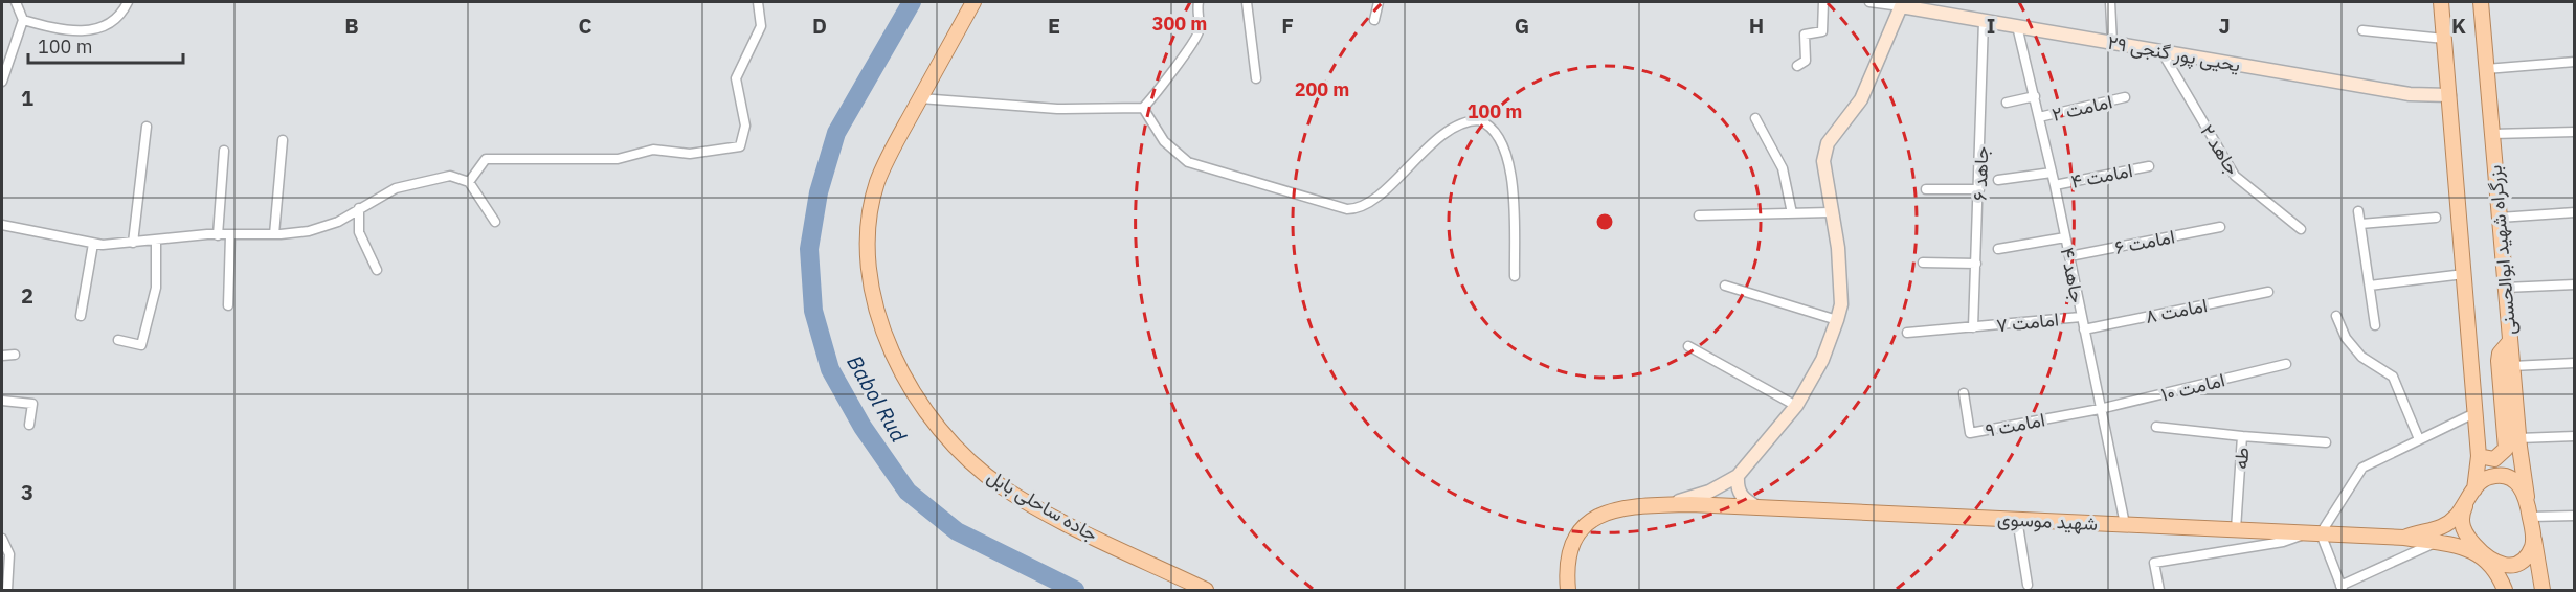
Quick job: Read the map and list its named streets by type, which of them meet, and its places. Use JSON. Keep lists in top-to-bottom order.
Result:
{
  "streets": {
    "main road": [
      "یحیی پور گنجی ۲۹",
      "بزرگراه شهید ابوالحسنی",
      "جاده ساحلی بابل",
      "شهید موسوی"
    ],
    "street": [
      "امامت ۲",
      "جاهد ۲",
      "جاهد ۶",
      "امامت ۴",
      "امامت ۶",
      "جاهد ۴",
      "امامت ۸",
      "امامت ۷",
      "امامت ۱۰",
      "امامت ۹",
      "طه"
    ]
  },
  "crossings": [
    ["یحیی پور گنجی ۲۹", "جاهد ۲"],
    ["یحیی پور گنجی ۲۹", "جاهد ۶"],
    ["یحیی پور گنجی ۲۹", "بزرگراه شهید ابوالحسنی"],
    ["یحیی پور گنجی ۲۹", "جاهد ۴"],
    ["امامت ۲", "جاهد ۴"],
    ["جاهد ۶", "امامت ۷"],
    ["امامت ۴", "جاهد ۴"],
    ["امامت ۶", "جاهد ۴"],
    ["بزرگراه شهید ابوالحسنی", "شهید موسوی"],
    ["جاهد ۴", "امامت ۸"],
    ["جاهد ۴", "امامت ۷"],
    ["جاهد ۴", "امامت ۱۰"],
    ["جاهد ۴", "امامت ۹"],
    ["جاهد ۴", "شهید موسوی"],
    ["امامت ۱۰", "امامت ۹"],
    ["طه", "شهید موسوی"]
  ],
  "water": ["Babol Rud"],
  "scale_bar": "100 m",
  "grid": {
    "columns": [
      "B",
      "C",
      "D",
      "E",
      "F",
      "G",
      "H",
      "I",
      "J",
      "K"
    ],
    "rows": ["1", "2", "3"]
  },
  "rings": ["300 m", "200 m", "100 m"]
}
